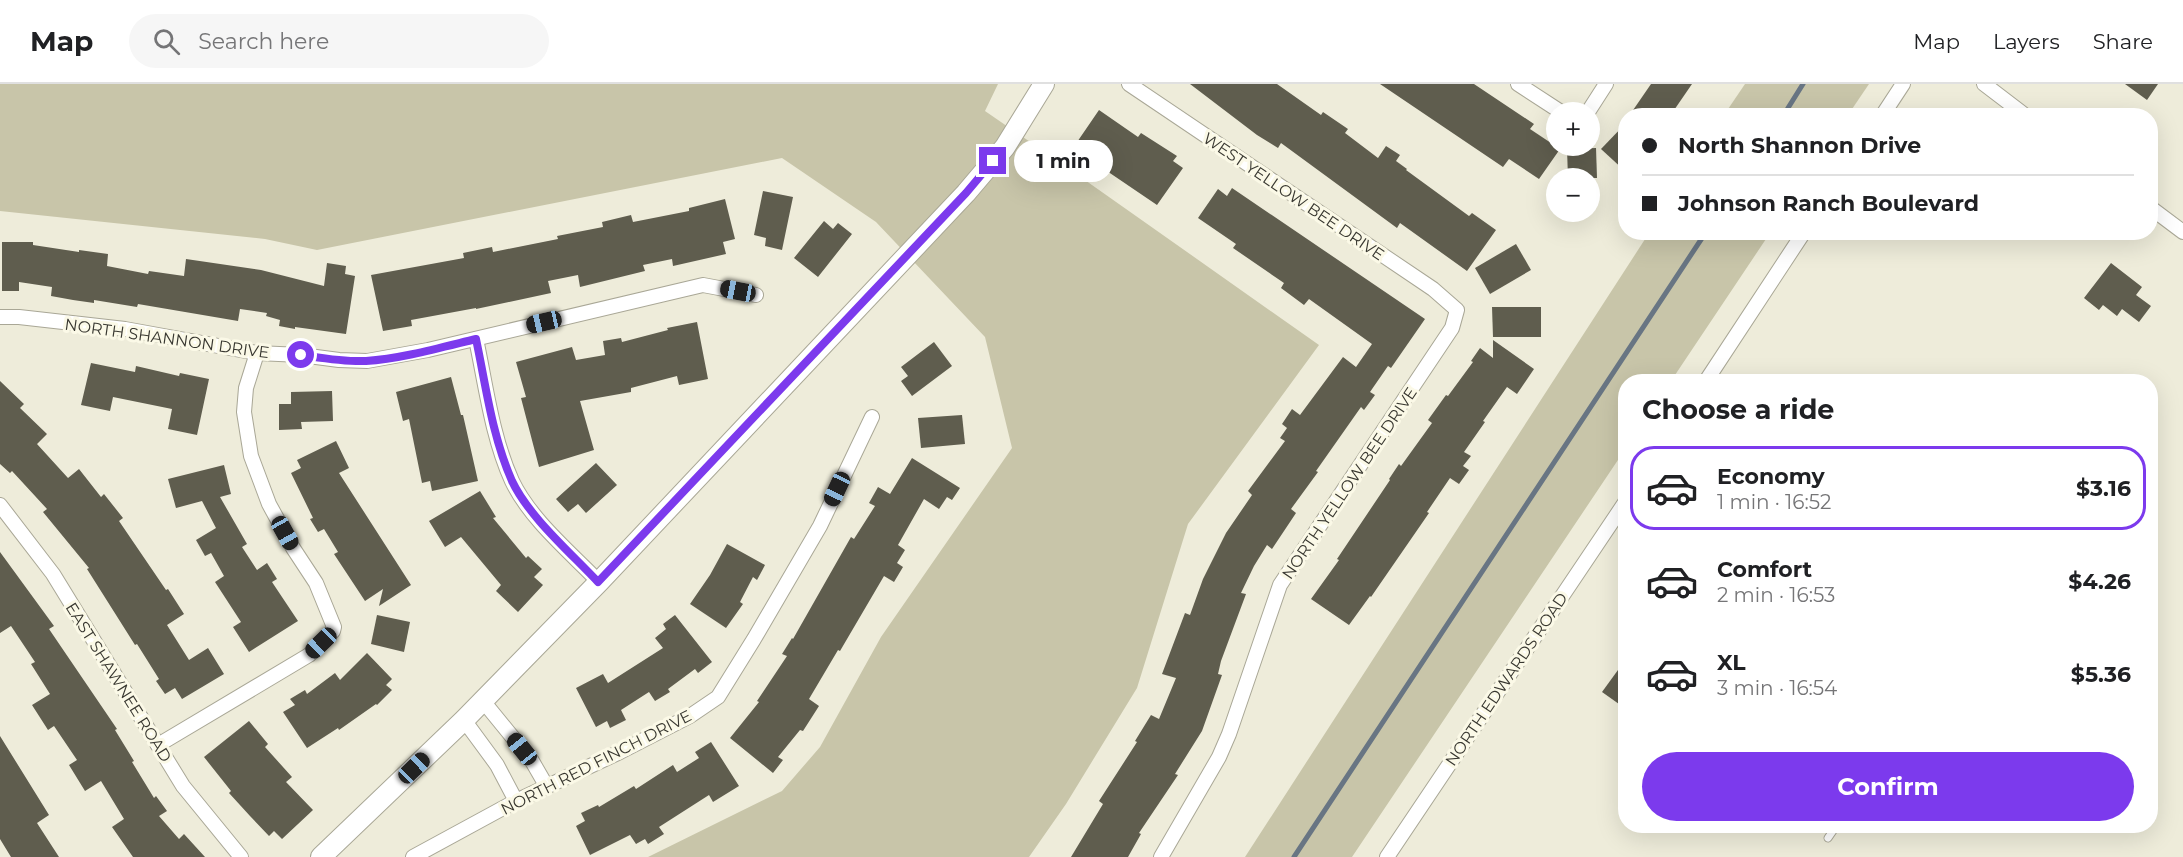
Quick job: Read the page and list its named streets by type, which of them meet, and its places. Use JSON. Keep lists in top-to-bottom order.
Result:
{
  "streets": {
    "street": [
      "WEST YELLOW BEE DRIVE",
      "NORTH SHANNON DRIVE",
      "NORTH YELLOW BEE DRIVE",
      "NORTH EDWARDS ROAD",
      "EAST SHAWNEE ROAD",
      "NORTH RED FINCH DRIVE"
    ]
  },
  "crossings": [
    ["WEST YELLOW BEE DRIVE", "NORTH YELLOW BEE DRIVE"]
  ],
  "page": {
    "header": "Map",
    "search": "Search here",
    "nav": ["Map", "Layers", "Share"],
    "map_buttons": ["+", "−"],
    "banner": ["North Shannon Drive", "Johnson Ranch Boulevard"],
    "bubble": "1 min",
    "heading": "Choose a ride",
    "list": [
      {
        "name": "Economy",
        "note": "1 min · 16:52",
        "value": "$3.16"
      },
      {
        "name": "Comfort",
        "note": "2 min · 16:53",
        "value": "$4.26"
      },
      {
        "name": "XL",
        "note": "3 min · 16:54",
        "value": "$5.36"
      }
    ],
    "buttons": "Confirm"
  }
}
